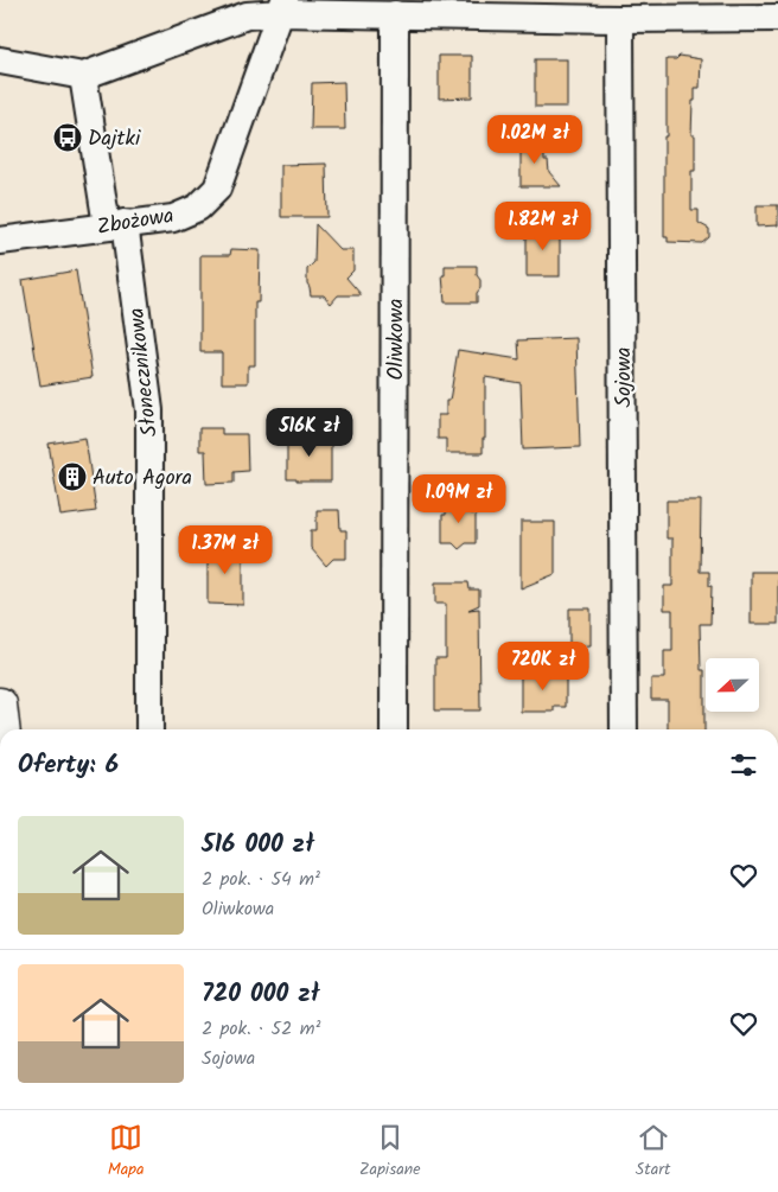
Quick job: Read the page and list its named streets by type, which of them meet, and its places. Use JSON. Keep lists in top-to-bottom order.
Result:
{
  "streets": {
    "street": [
      "Zbożowa",
      "Oliwkowa",
      "Słonecznikowa",
      "Sojowa"
    ]
  },
  "crossings": [
    ["Zbożowa", "Słonecznikowa"]
  ],
  "places": {
    "bus stop": ["Dajtki"],
    "building": ["Auto Agora"]
  },
  "north": "left",
  "page": {
    "price": [
      "1.02M zł",
      "1.82M zł",
      "516K zł",
      "1.09M zł",
      "1.37M zł",
      "720K zł"
    ],
    "heading": "Oferty: 6",
    "list": [
      {
        "name": "516 000 zł",
        "note": "2 pok. · 54 m² · Oliwkowa"
      },
      {
        "name": "720 000 zł",
        "note": "2 pok. · 52 m² · Sojowa"
      }
    ],
    "tabs": ["Mapa", "Zapisane", "Start"]
  }
}
